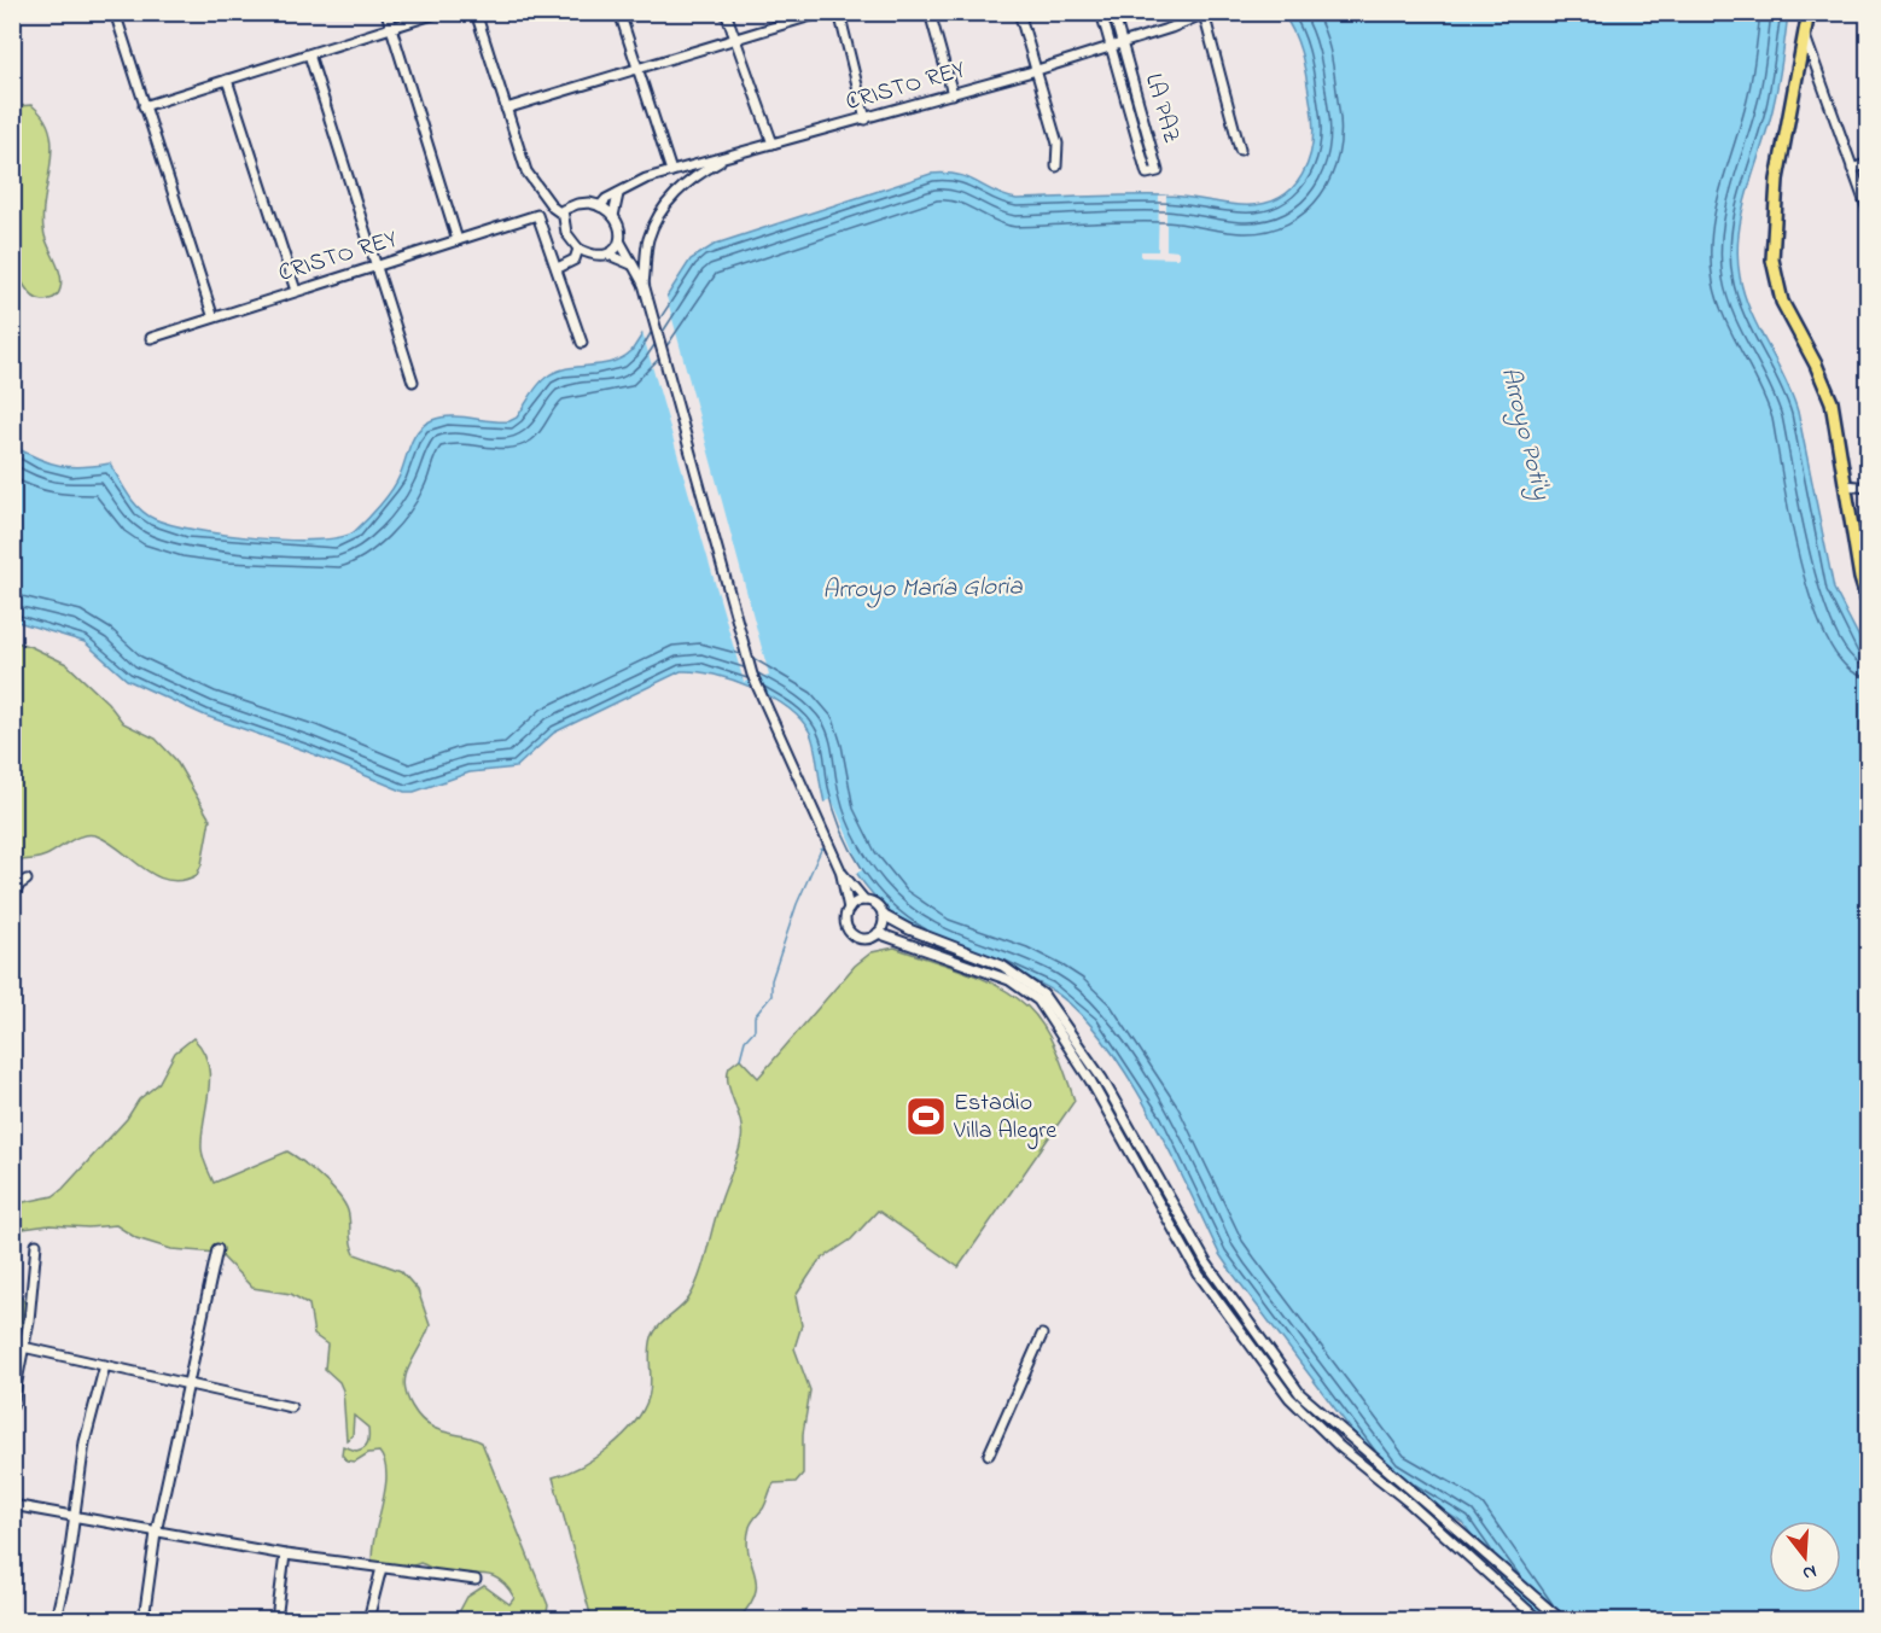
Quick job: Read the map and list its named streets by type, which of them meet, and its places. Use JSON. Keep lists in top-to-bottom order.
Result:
{
  "streets": {
    "street": ["CRISTO REY", "LA PAZ"]
  },
  "crossings": [
    ["CRISTO REY", "LA PAZ"]
  ],
  "water": ["Arroyo Poti'y", "Arroyo María Gloria"],
  "places": {
    "sports": ["Estadio Villa Alegre"]
  },
  "north": "bottom"
}
